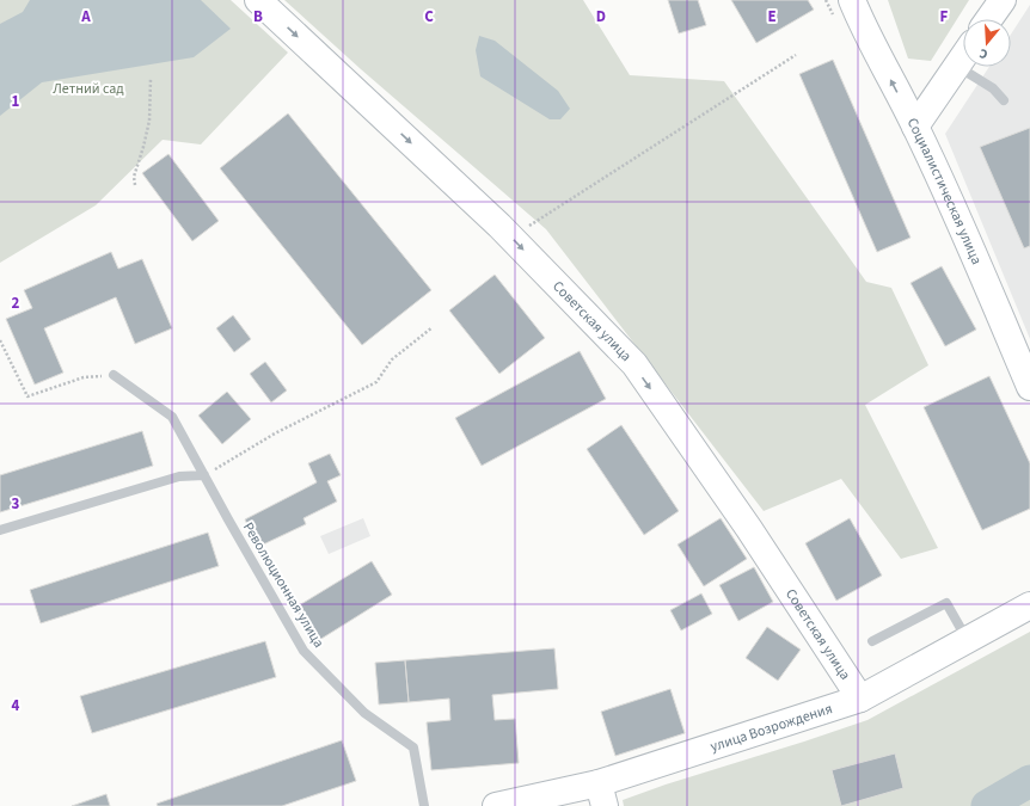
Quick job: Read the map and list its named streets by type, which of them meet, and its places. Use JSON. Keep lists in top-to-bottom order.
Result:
{
  "streets": {
    "main road": ["Социалистическая улица", "Советская улица", "улица Возрождения"],
    "lane": ["Революционная улица"]
  },
  "crossings": [
    ["Советская улица", "улица Возрождения"]
  ],
  "one_way": ["Советская улица"],
  "parks": ["Летний сад"],
  "north": "bottom",
  "grid": {
    "columns": [
      "A",
      "B",
      "C",
      "D",
      "E",
      "F"
    ],
    "rows": [
      "1",
      "2",
      "3",
      "4"
    ]
  }
}
